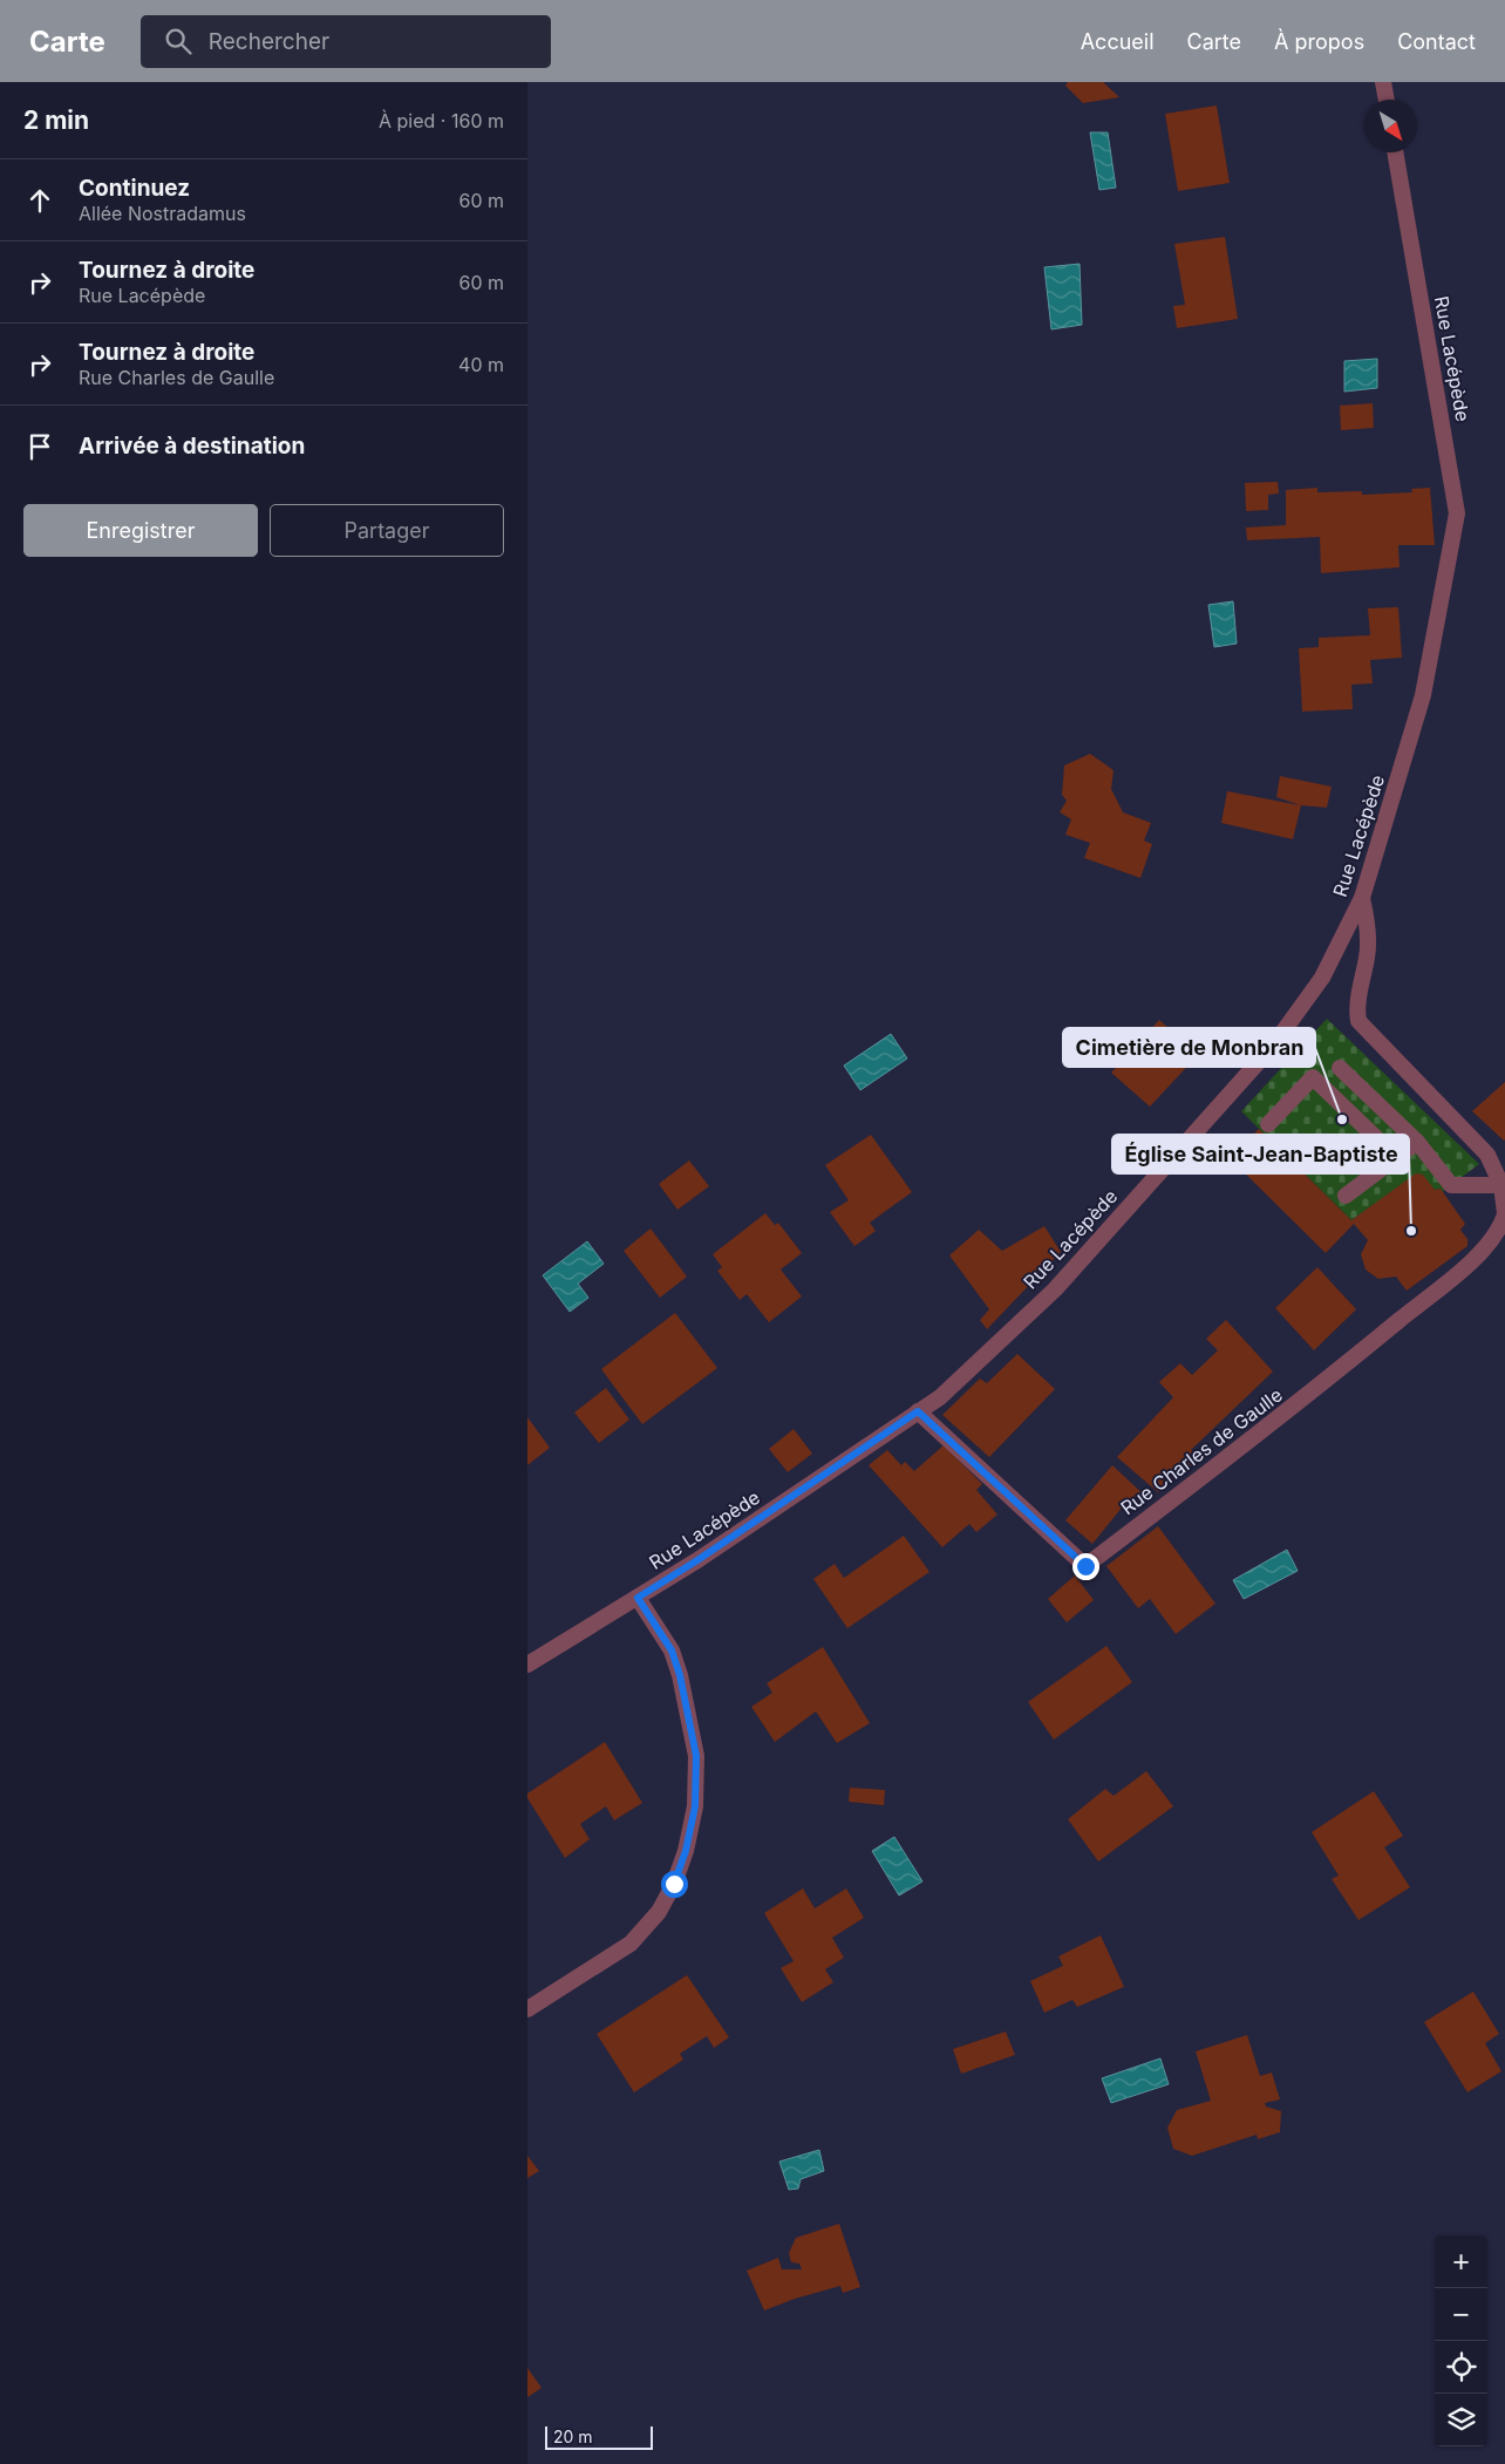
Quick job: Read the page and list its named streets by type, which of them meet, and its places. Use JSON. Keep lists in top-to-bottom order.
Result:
{
  "streets": {
    "street": ["Rue Lacépède", "Rue Charles de Gaulle"]
  },
  "crossings": [
    ["Rue Lacépède", "Rue Charles de Gaulle"]
  ],
  "places": ["Cimetière de Monbran", "Église Saint-Jean-Baptiste"],
  "scale_bar": "20 m",
  "north": "bottom right",
  "page": {
    "header": "Carte",
    "search": "Rechercher",
    "nav": [
      "Accueil",
      "Carte",
      "À propos",
      "Contact"
    ],
    "heading": ["2 min", "À pied · 160 m"],
    "list": [
      ["Continuez", "Allée Nostradamus", "60 m"],
      ["Tournez à droite", "Rue Lacépède", "60 m"],
      ["Tournez à droite", "Rue Charles de Gaulle", "40 m"],
      "Arrivée à destination"
    ],
    "buttons": ["Enregistrer", "Partager"],
    "map_buttons": ["+", "−"],
    "scale": "20 m"
  }
}
